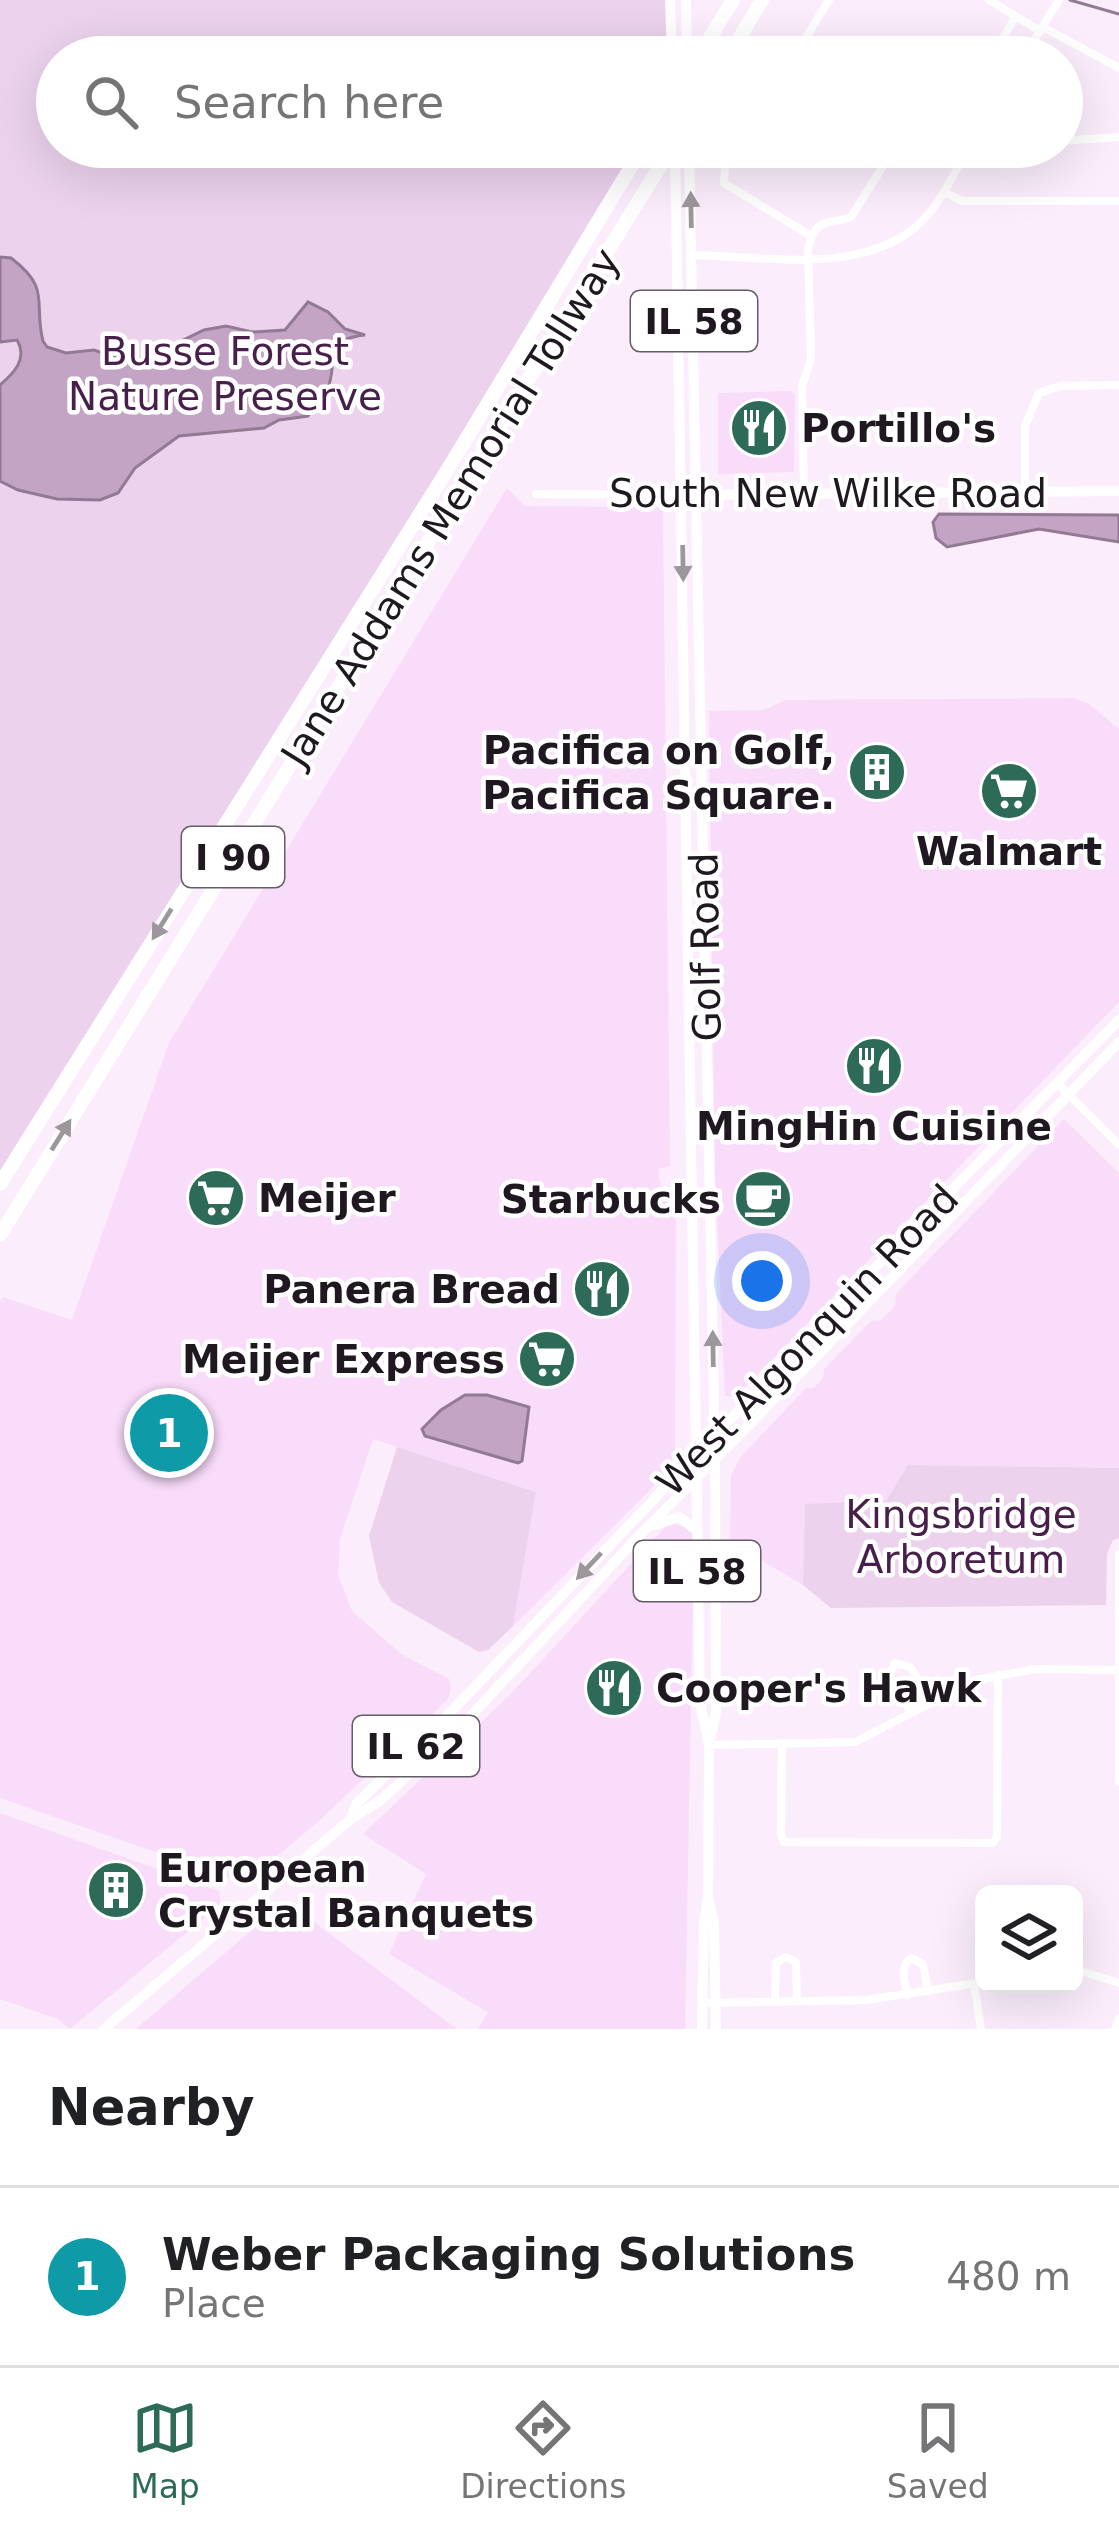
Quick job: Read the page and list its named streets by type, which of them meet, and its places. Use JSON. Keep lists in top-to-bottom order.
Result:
{
  "streets": {
    "highway": ["Jane Addams Memorial Tollway", "I 90"],
    "main road": [
      "IL 58",
      "South New Wilke Road",
      "Golf Road",
      "West Algonquin Road",
      "IL 62"
    ]
  },
  "crossings": [
    ["IL 58", "Golf Road"],
    ["IL 58", "West Algonquin Road"],
    ["South New Wilke Road", "Golf Road"],
    ["Golf Road", "West Algonquin Road"]
  ],
  "parks": ["Busse Forest Nature Preserve", "Kingsbridge Arboretum"],
  "places": {
    "restaurant": [
      "Portillo's",
      "MingHin Cuisine",
      "Panera Bread",
      "Cooper's Hawk"
    ],
    "building": ["Pacifica on Golf, Pacifica Square.", "European Crystal Banquets"],
    "supermarket": ["Walmart", "Meijer", "Meijer Express"],
    "cafe": ["Starbucks"]
  },
  "page": {
    "search": "Search here",
    "pins": "1",
    "heading": "Nearby",
    "list": [
      {
        "mark": "1",
        "name": "Weber Packaging Solutions",
        "note": "Place",
        "value": "480 m"
      }
    ],
    "nav": ["Map", "Directions", "Saved"]
  }
}
